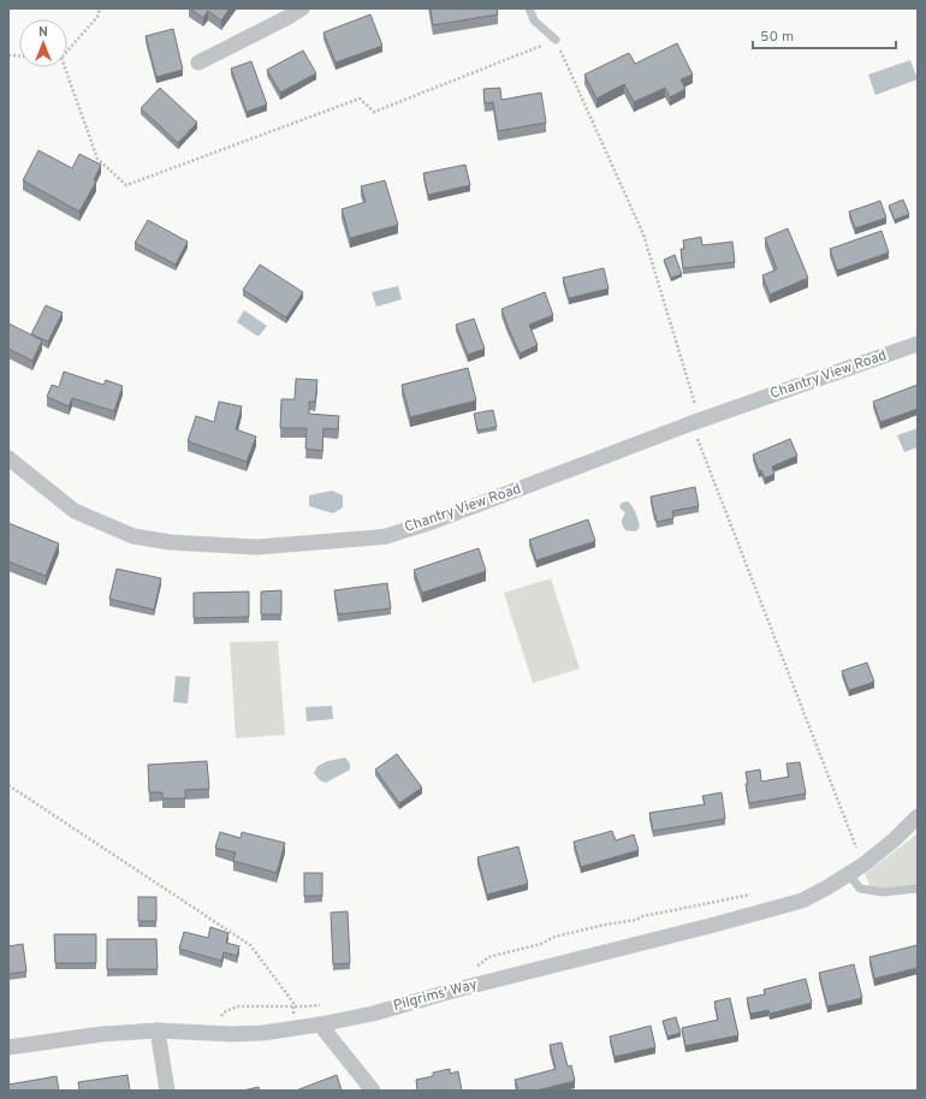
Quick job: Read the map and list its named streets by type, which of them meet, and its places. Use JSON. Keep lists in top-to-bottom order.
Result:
{
  "streets": {
    "street": ["Chantry View Road", "Pilgrims' Way"]
  },
  "scale_bar": "50 m",
  "north": "top"
}
